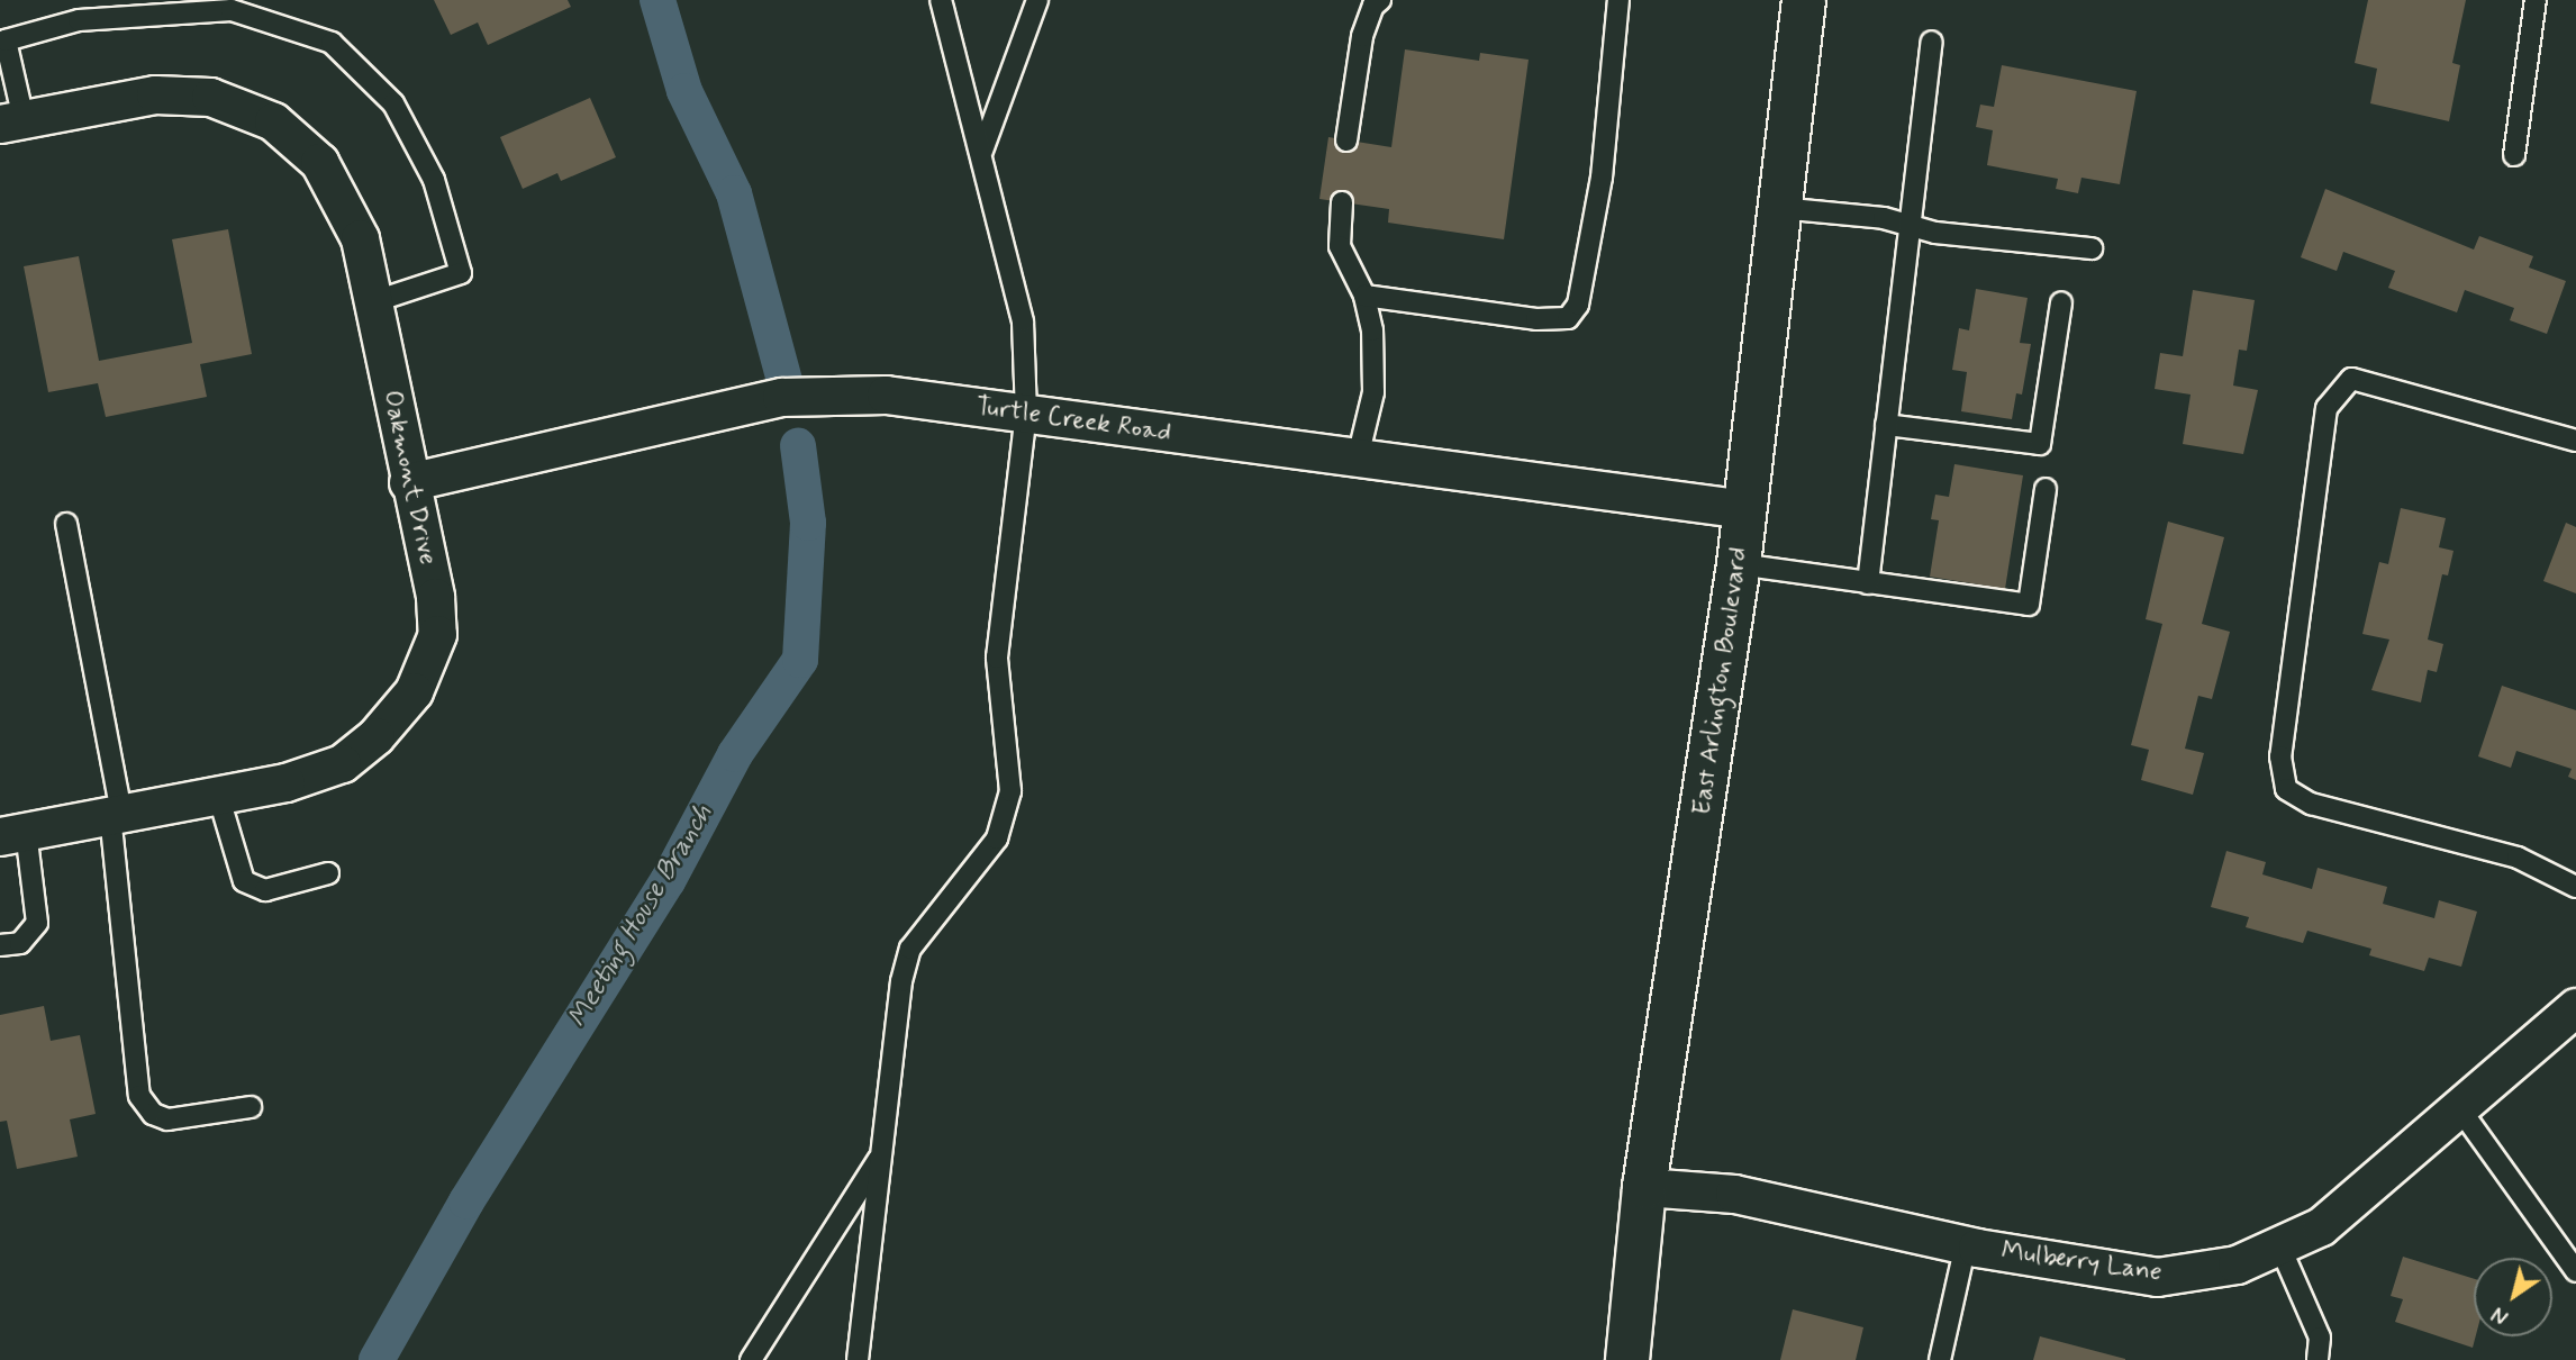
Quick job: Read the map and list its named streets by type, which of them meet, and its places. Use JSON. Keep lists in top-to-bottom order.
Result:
{
  "streets": {
    "main road": ["East Arlington Boulevard"],
    "street": ["Turtle Creek Road", "Oakmont Drive", "Mulberry Lane"]
  },
  "crossings": [
    ["Turtle Creek Road", "Oakmont Drive"],
    ["Turtle Creek Road", "East Arlington Boulevard"],
    ["East Arlington Boulevard", "Mulberry Lane"]
  ],
  "water": ["Meeting House Branch"],
  "north": "bottom left"
}
